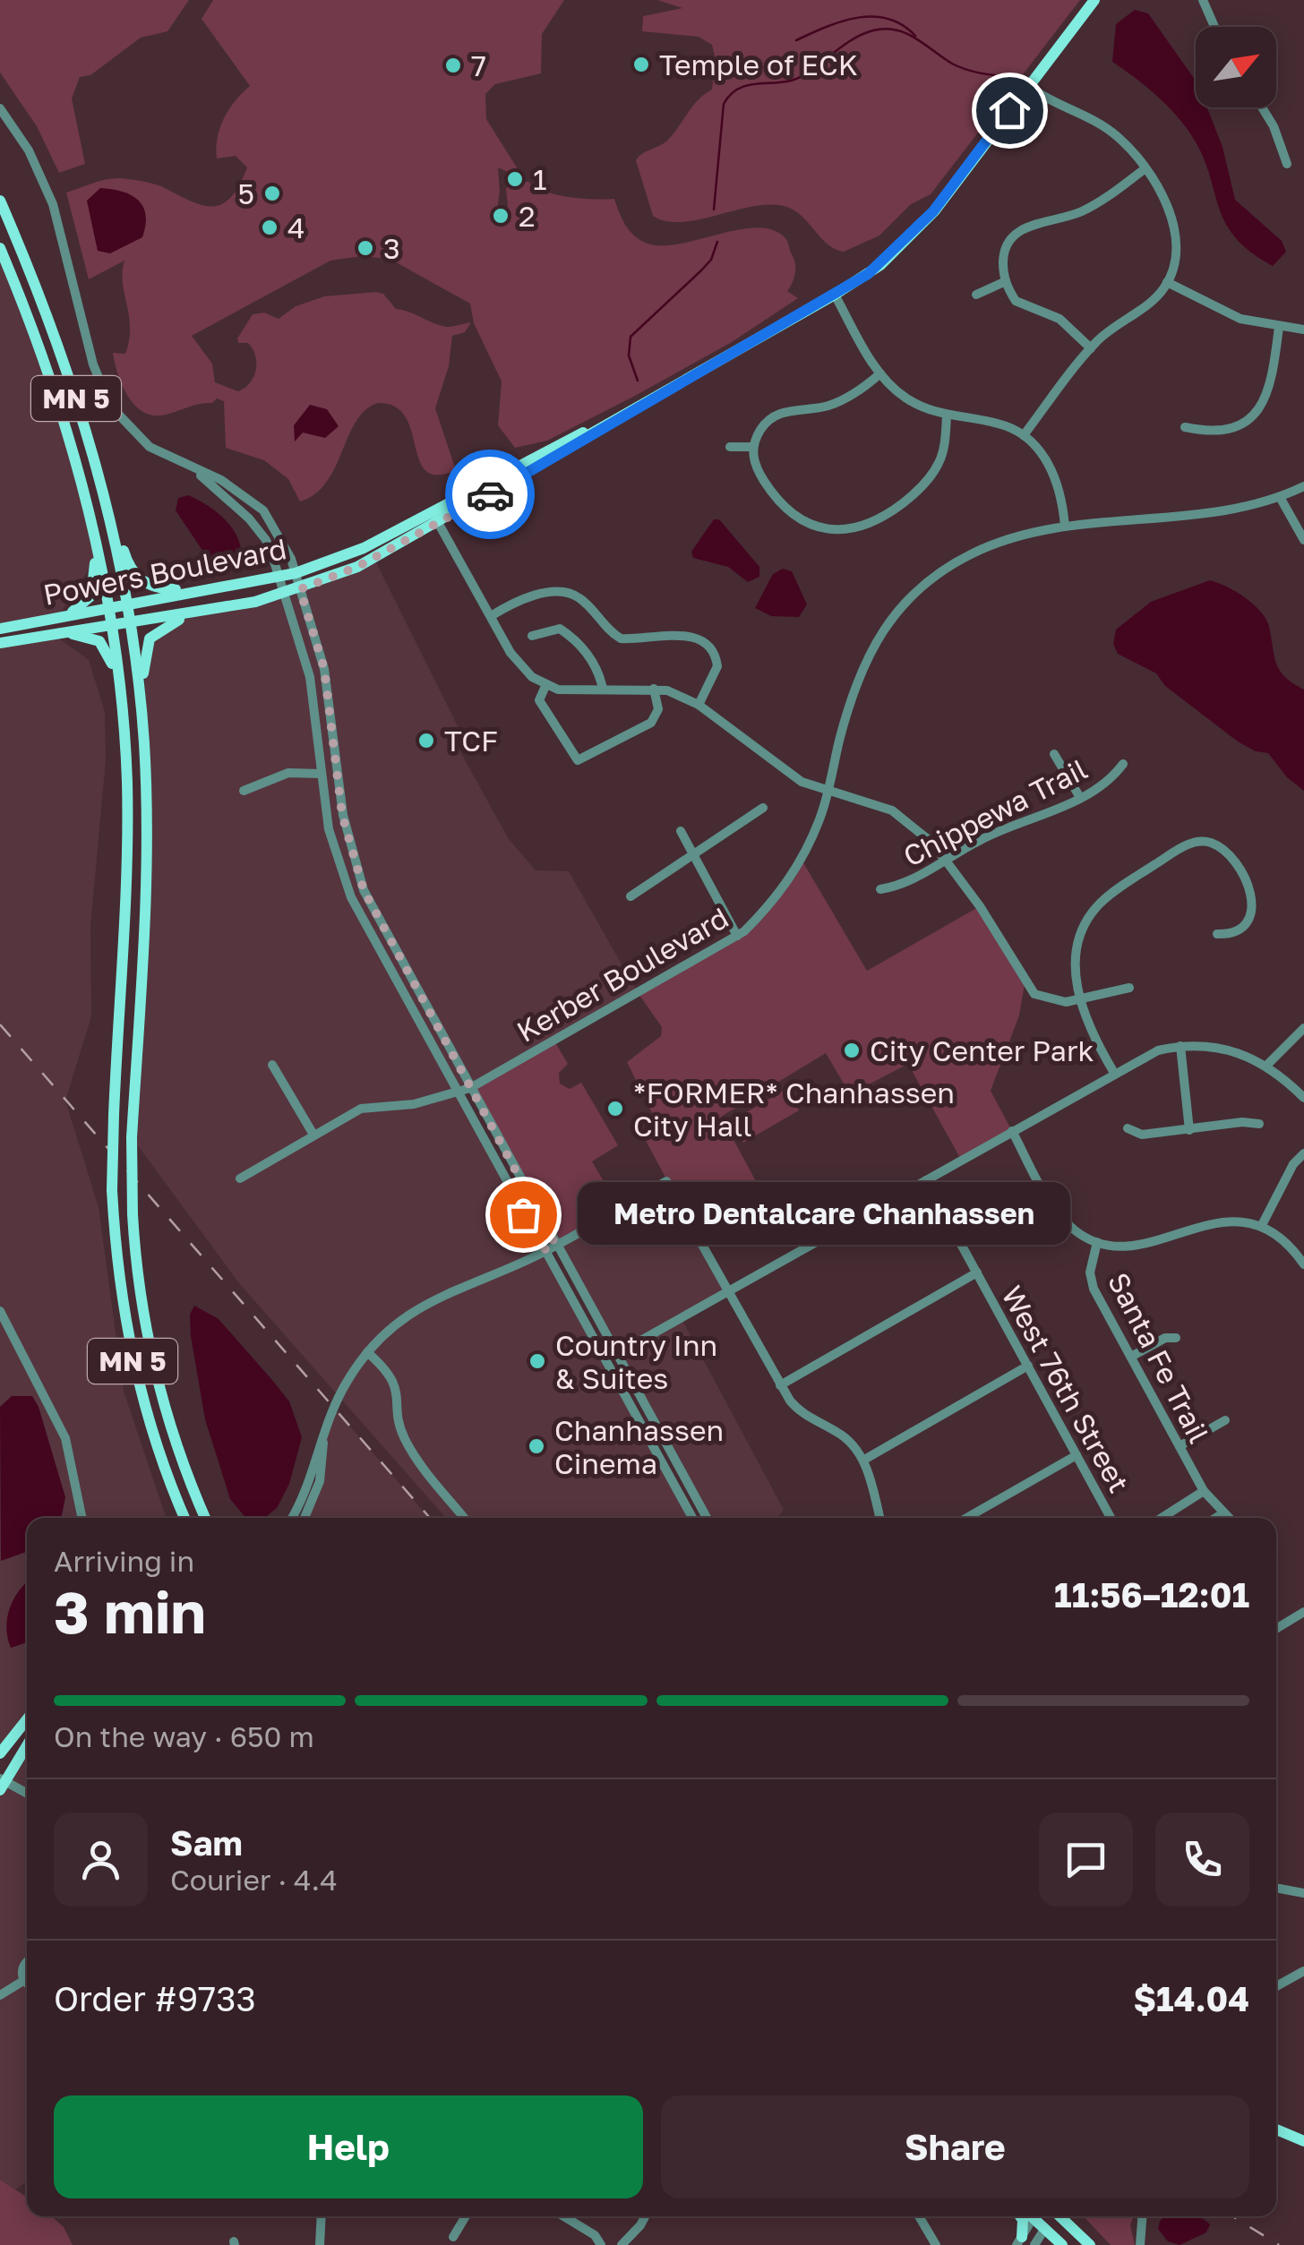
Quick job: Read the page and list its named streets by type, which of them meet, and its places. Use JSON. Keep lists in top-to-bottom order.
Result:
{
  "streets": {
    "main road": ["MN 5", "Powers Boulevard"],
    "street": [
      "Chippewa Trail",
      "Kerber Boulevard",
      "Santa Fe Trail",
      "West 76th Street"
    ]
  },
  "crossings": [
    ["MN 5", "Powers Boulevard"]
  ],
  "places": [
    "Temple of ECK",
    "7",
    "1",
    "5",
    "2",
    "4",
    "3",
    "TCF",
    "City Center Park",
    "*FORMER* Chanhassen City Hall",
    "Metro Dentalcare Chanhassen",
    "Country Inn & Suites",
    "Chanhassen Cinema"
  ],
  "north": "top right",
  "page": {
    "bubble": "Metro Dentalcare Chanhassen",
    "heading": ["3 min", "Arriving in", "11:56–12:01"],
    "panel": [
      "Sam",
      "Courier · 4.4",
      "Order #9733",
      "$14.04"
    ],
    "bar": "On the way · 650 m",
    "buttons": ["Help", "Share"]
  }
}
